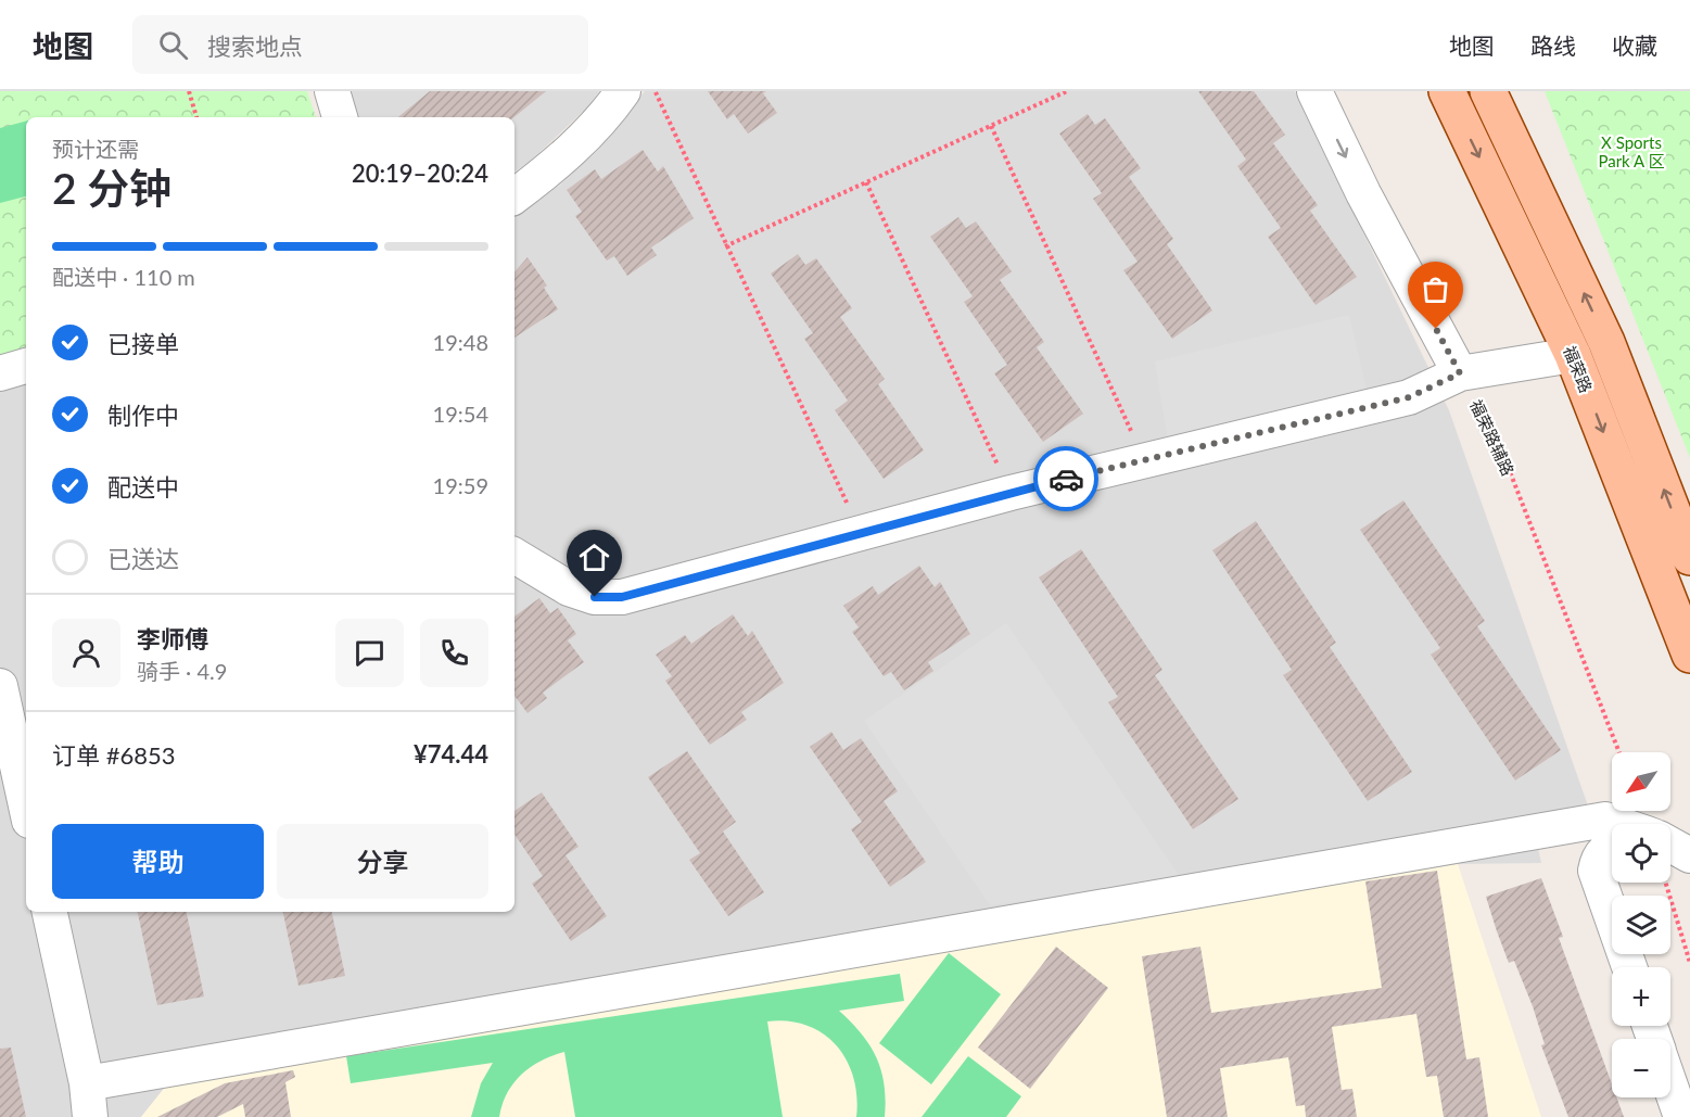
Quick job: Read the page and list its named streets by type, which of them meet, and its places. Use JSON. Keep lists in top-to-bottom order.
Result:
{
  "streets": {
    "main road": ["福荣路"],
    "path": ["福荣路辅路"]
  },
  "parks": ["X Sports Park A 区"],
  "north": "bottom left",
  "page": {
    "header": "地图",
    "search": "搜索地点",
    "nav": ["地图", "路线", "收藏"],
    "heading": ["2 分钟", "预计还需", "20:19–20:24"],
    "panel": [
      "李师傅",
      "骑手 · 4.9",
      "订单 #6853",
      "¥74.44"
    ],
    "bar": "配送中 · 110 m",
    "list": [
      ["已接单", "19:48"],
      ["制作中", "19:54"],
      ["配送中", "19:59"],
      "已送达"
    ],
    "map_buttons": ["+", "−"],
    "buttons": ["帮助", "分享"]
  }
}
